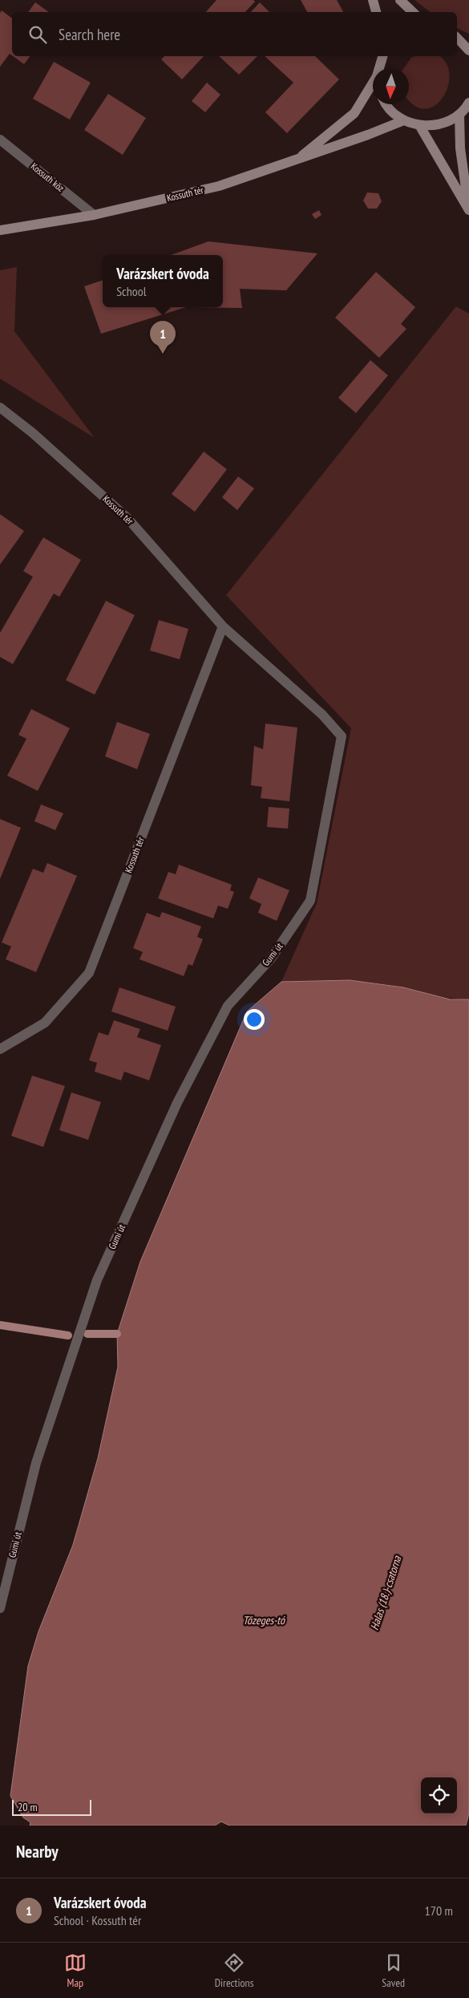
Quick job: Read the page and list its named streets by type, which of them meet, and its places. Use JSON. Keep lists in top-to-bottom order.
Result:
{
  "streets": {
    "main road": ["Kossuth tér"],
    "street": ["Kossuth köz", "Gumi út"]
  },
  "crossings": [
    ["Kossuth köz", "Kossuth tér"],
    ["Kossuth tér", "Gumi út"]
  ],
  "water": ["Halas (18.)-csatorna", "Tőzeges-tó"],
  "scale_bar": "20 m",
  "north": "bottom",
  "page": {
    "search": "Search here",
    "popup": ["Varázskert óvoda", "School"],
    "pins": "1",
    "scale": "20 m",
    "heading": "Nearby",
    "list": [
      {
        "mark": "1",
        "name": "Varázskert óvoda",
        "note": "School · Kossuth tér",
        "value": "170 m"
      }
    ],
    "nav": ["Map", "Directions", "Saved"]
  }
}
